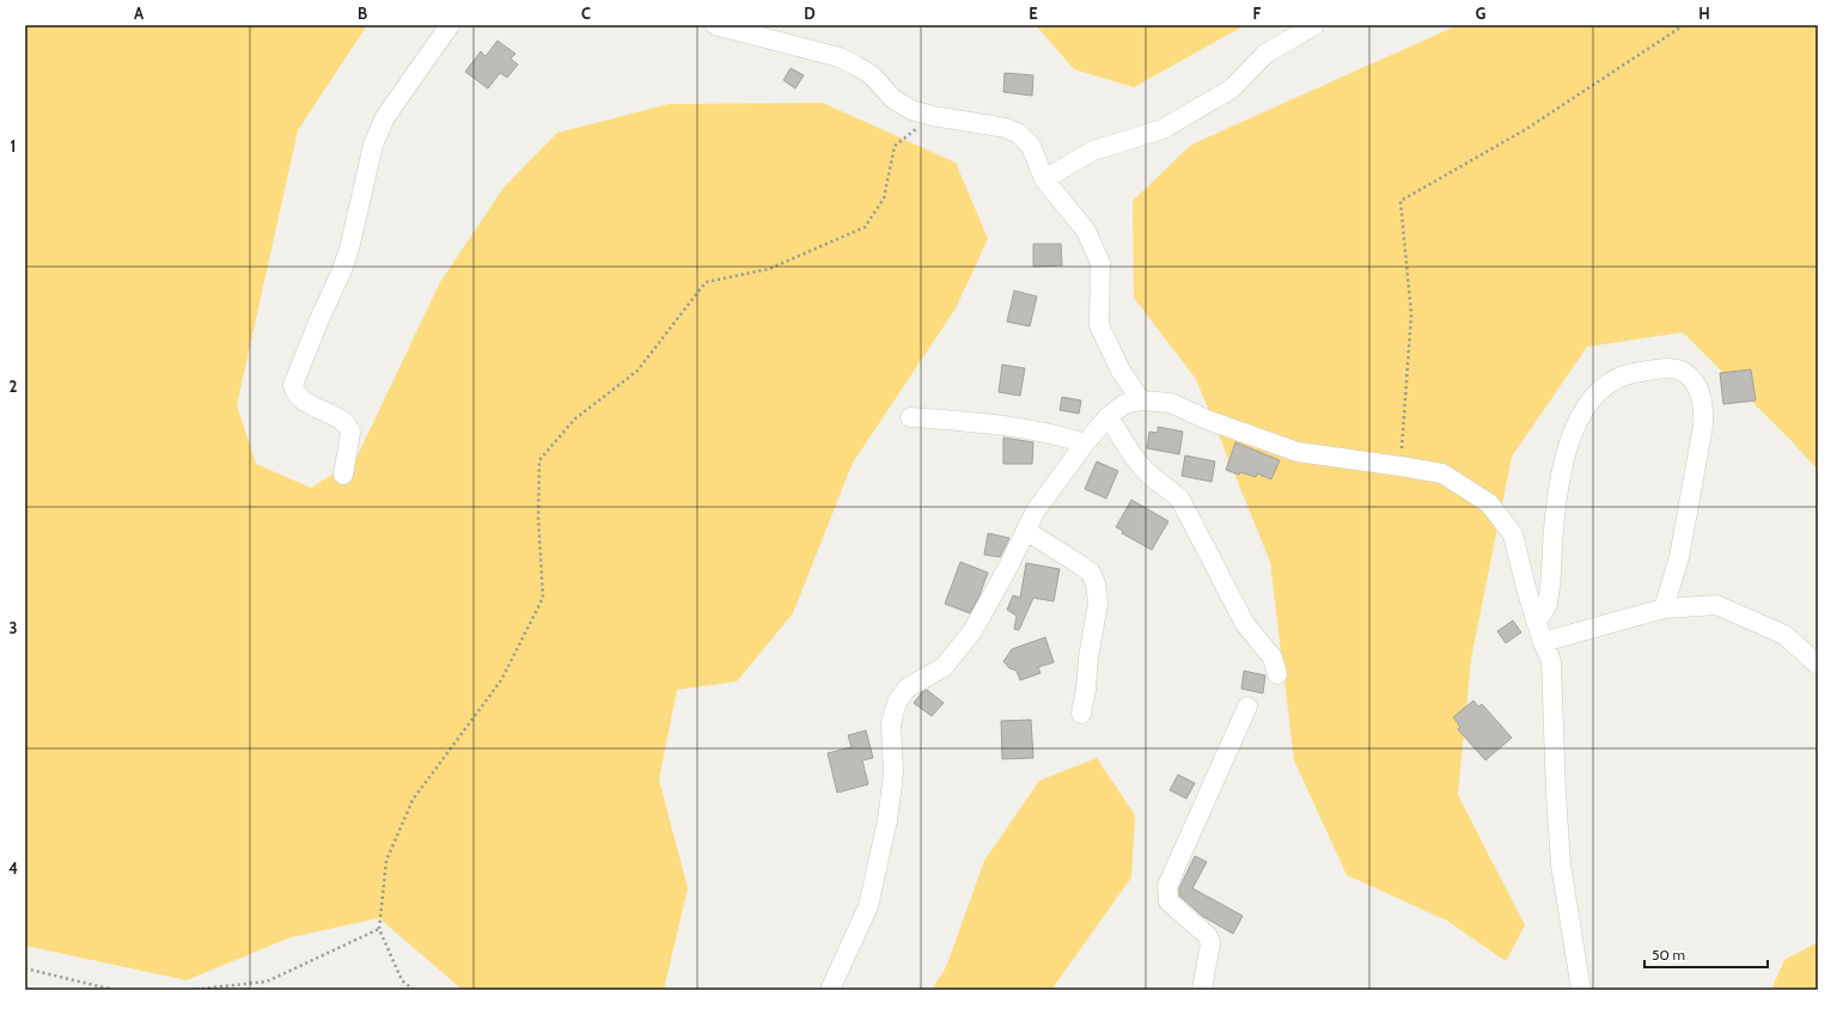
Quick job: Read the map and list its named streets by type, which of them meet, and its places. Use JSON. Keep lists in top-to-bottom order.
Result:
{
  "scale_bar": "50 m",
  "grid": {
    "columns": [
      "A",
      "B",
      "C",
      "D",
      "E",
      "F",
      "G",
      "H"
    ],
    "rows": [
      "1",
      "2",
      "3",
      "4"
    ]
  }
}
